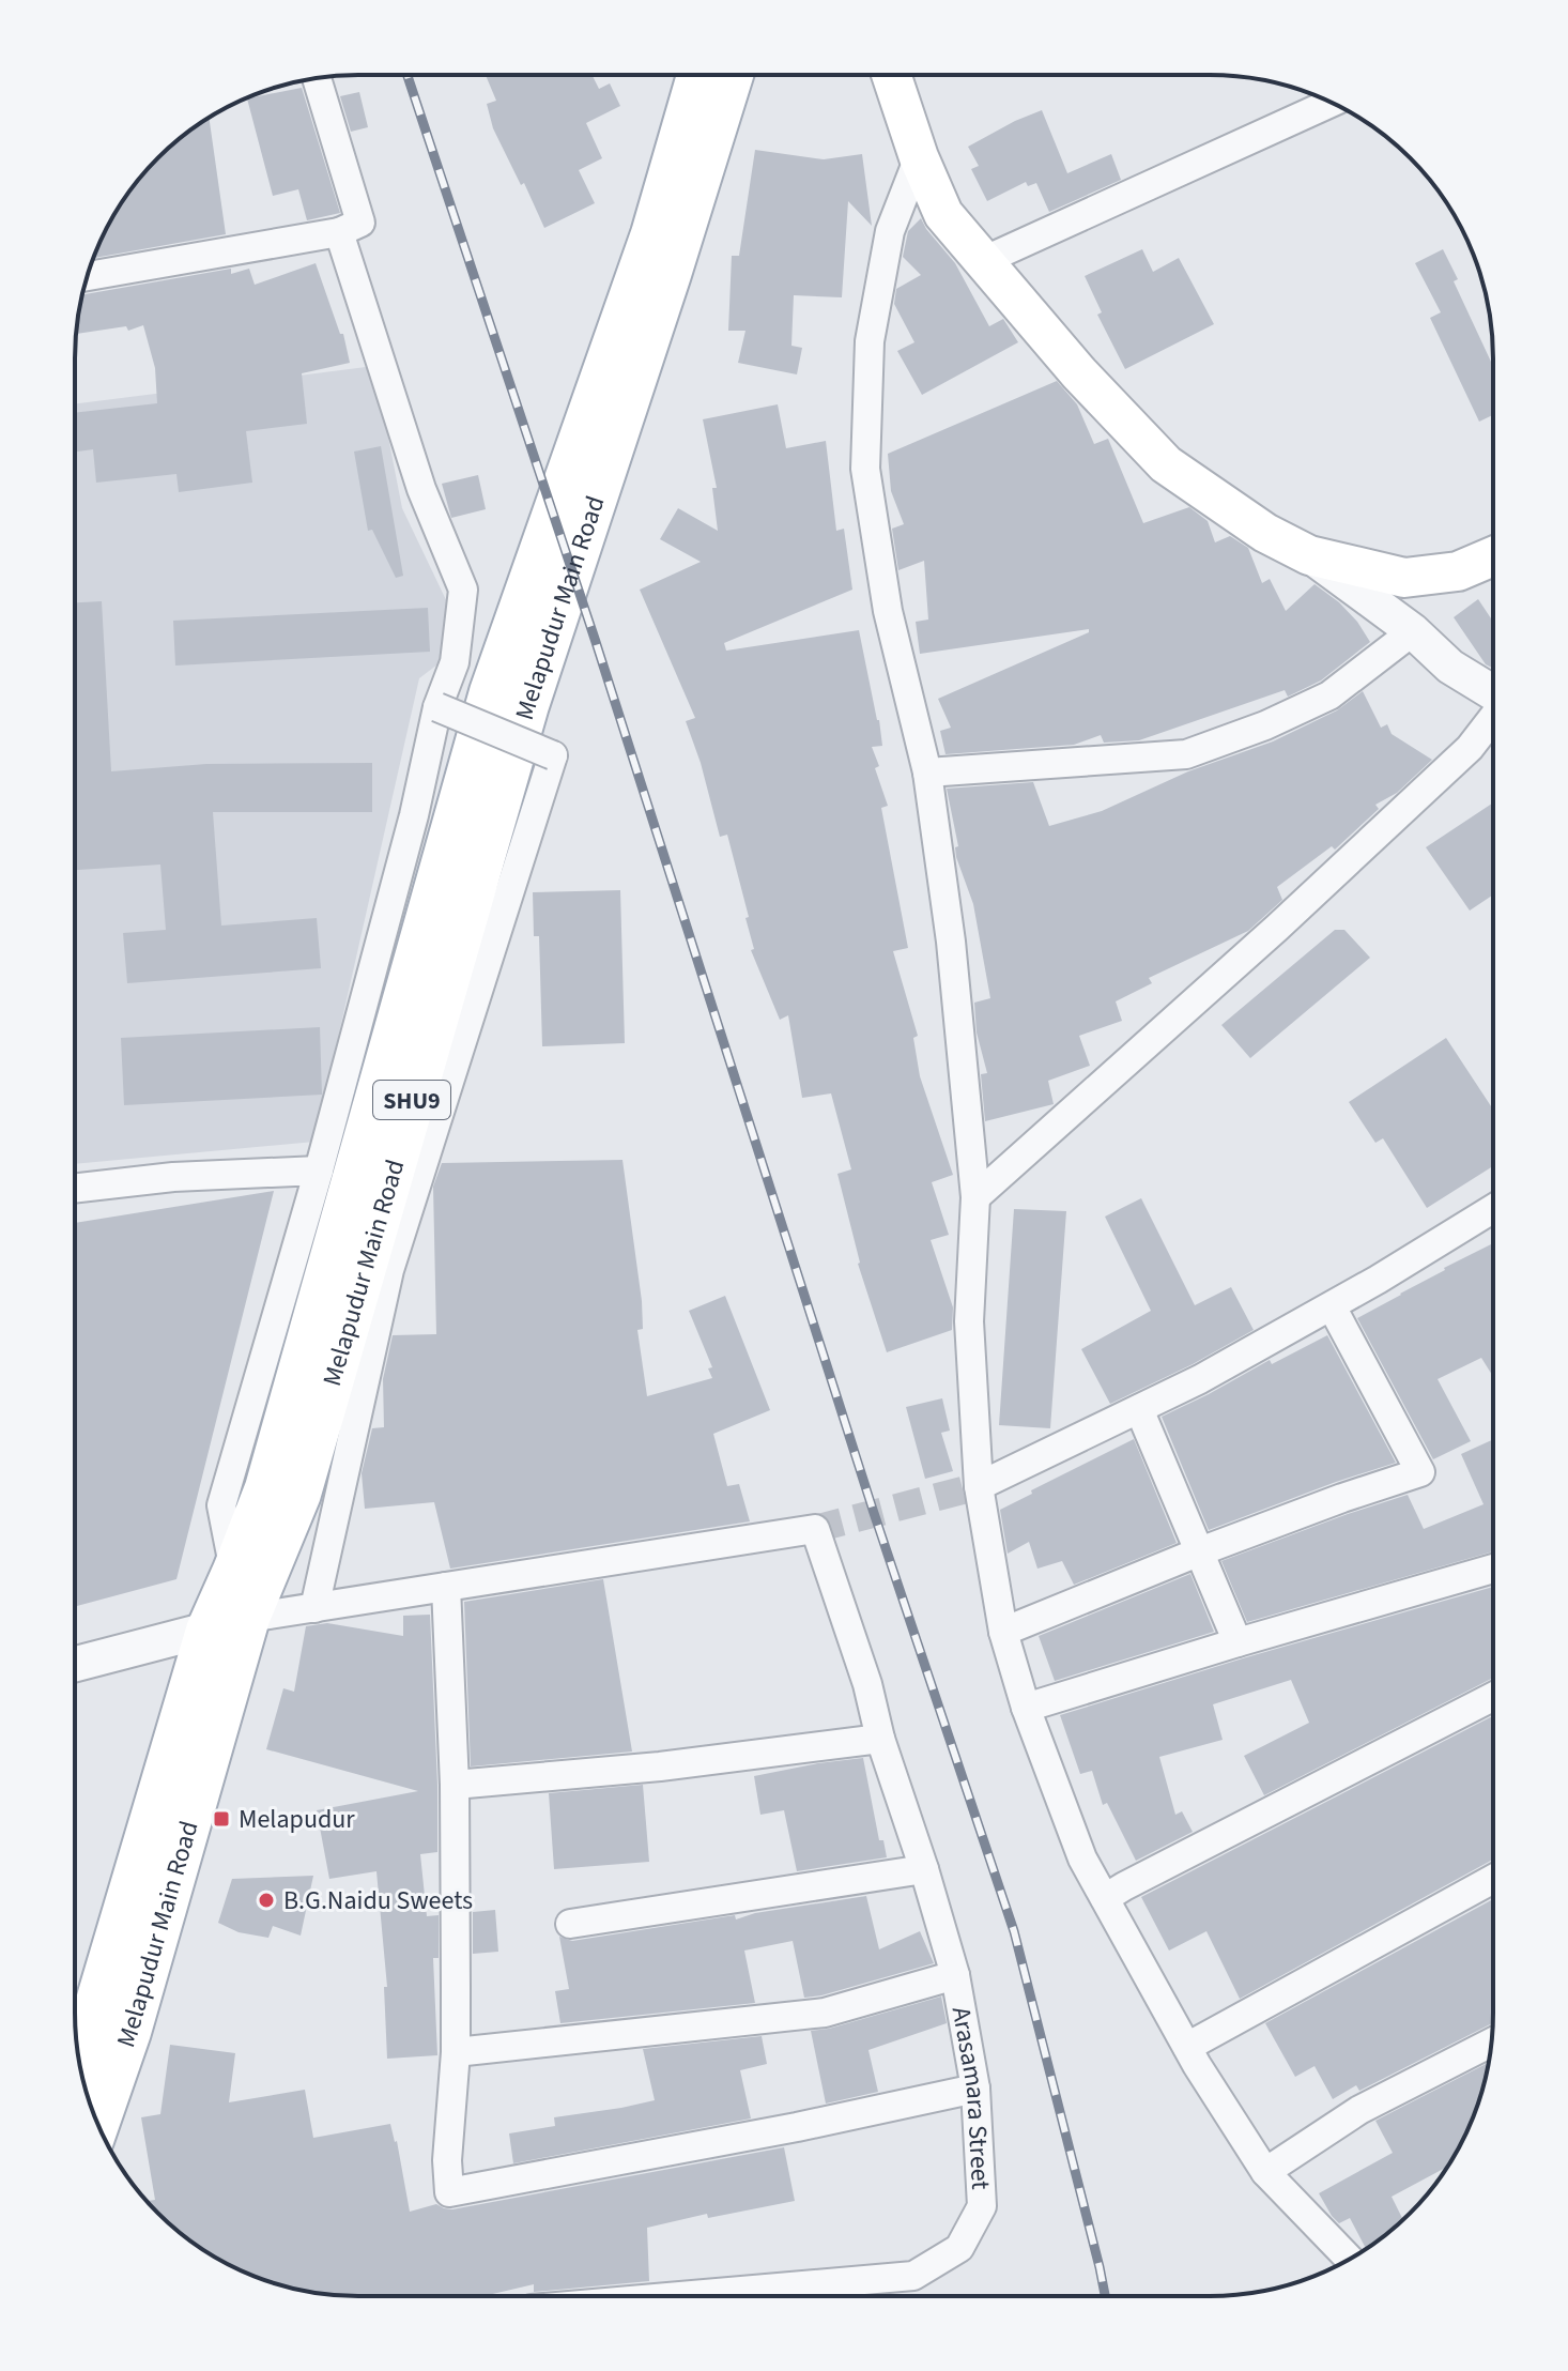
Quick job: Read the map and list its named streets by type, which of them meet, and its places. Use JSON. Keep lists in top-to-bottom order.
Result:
{
  "streets": {
    "main road": ["Melapudur Main Road", "SHU9"],
    "street": ["Arasamara Street"]
  },
  "places": {
    "transit": ["Melapudur"],
    "other": ["B.G.Naidu Sweets"]
  }
}
